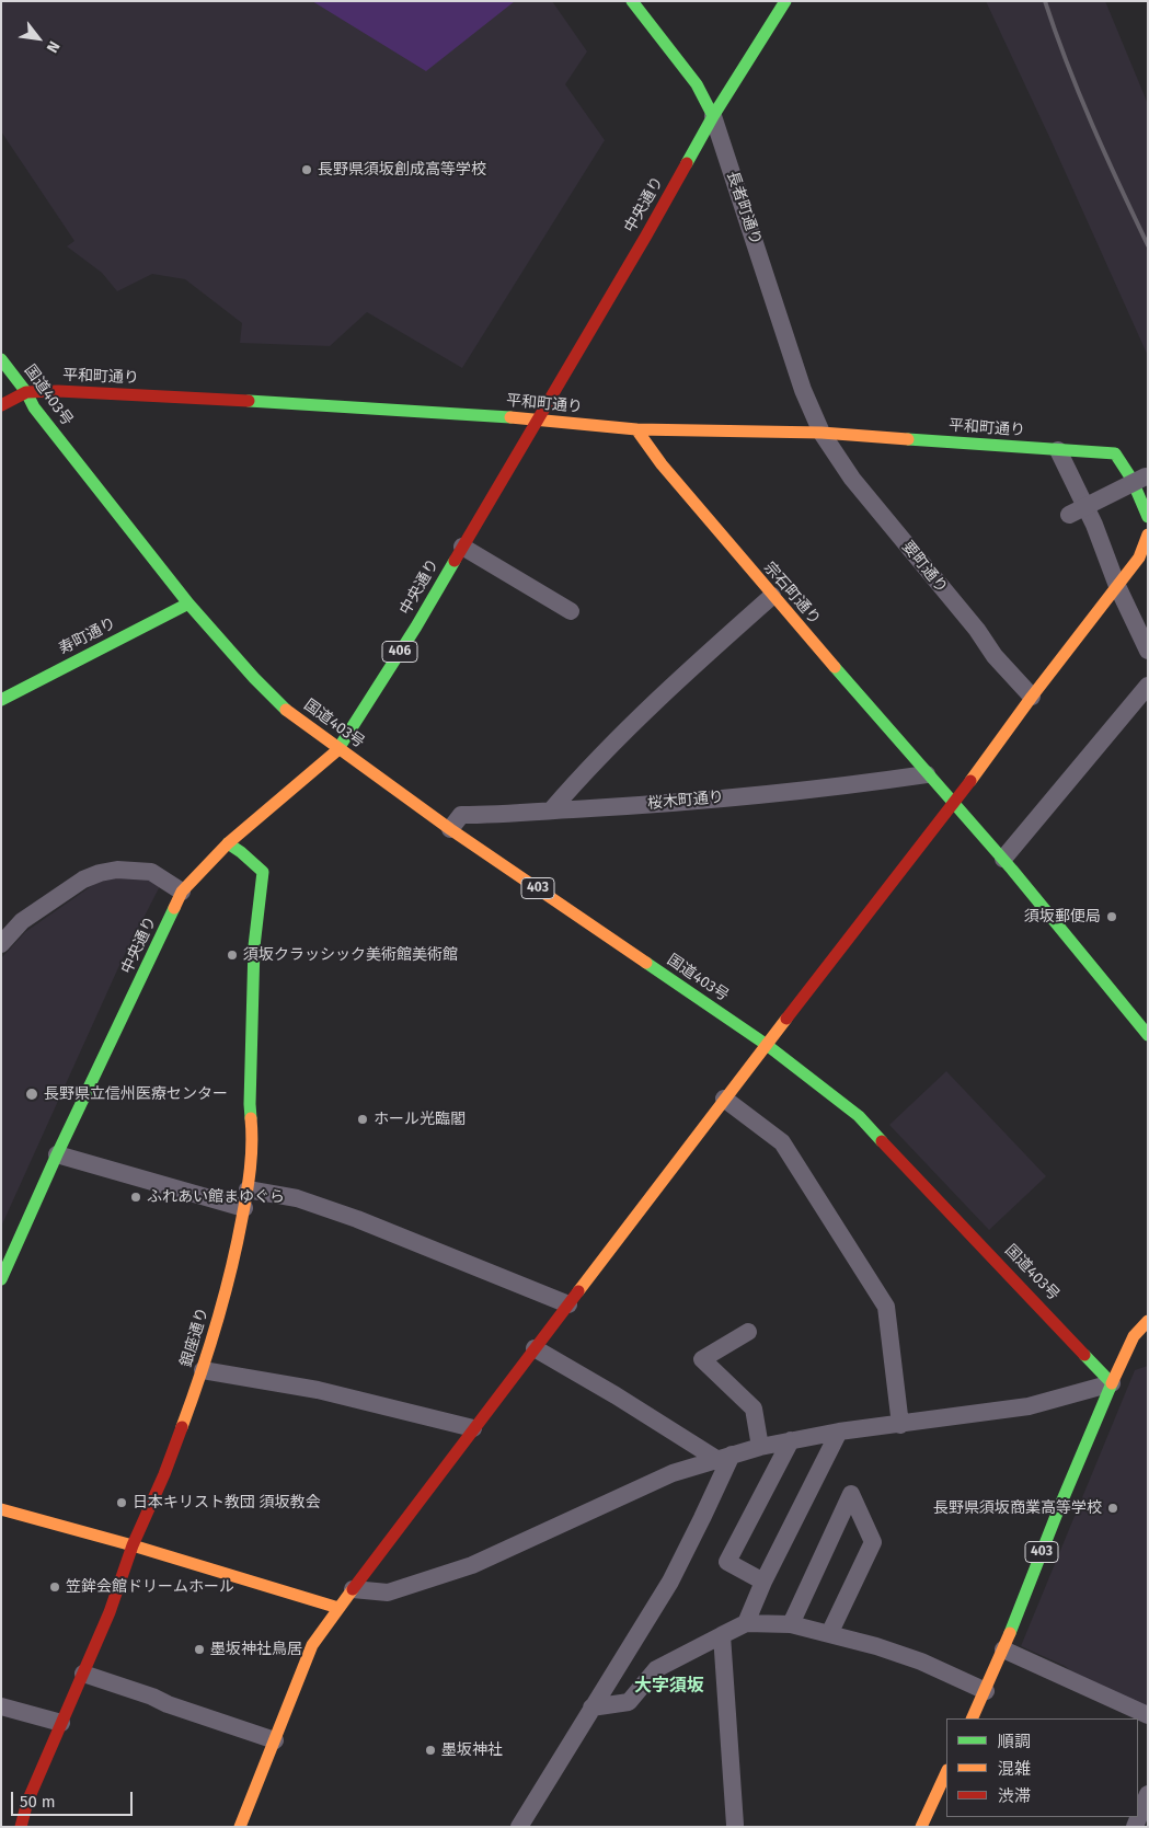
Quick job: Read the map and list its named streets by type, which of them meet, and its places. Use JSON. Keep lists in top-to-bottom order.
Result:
{
  "streets": {
    "main road": [
      "中央通り",
      "長者町通り",
      "平和町通り",
      "国道403号",
      "宗石町通り",
      "寿町通り",
      "406",
      "403",
      "銀座通り"
    ],
    "street": ["要町通り", "桜木町通り"]
  },
  "crossings": [
    ["中央通り", "長者町通り"],
    ["中央通り", "平和町通り"],
    ["中央通り", "国道403号"],
    ["中央通り", "銀座通り"],
    ["長者町通り", "平和町通り"],
    ["長者町通り", "要町通り"],
    ["平和町通り", "国道403号"],
    ["平和町通り", "要町通り"],
    ["平和町通り", "宗石町通り"],
    ["国道403号", "寿町通り"],
    ["国道403号", "桜木町通り"],
    ["国道403号", "403"],
    ["宗石町通り", "桜木町通り"]
  ],
  "districts": ["大字須坂"],
  "places": [
    "長野県須坂創成高等学校",
    "須坂郵便局",
    "須坂クラッシック美術館美術館",
    "長野県立信州医療センター",
    "ホール光臨閣",
    "ふれあい館まゆぐら",
    "日本キリスト教団 須坂教会",
    "長野県須坂商業高等学校",
    "笠鉾会館ドリームホール",
    "墨坂神社鳥居",
    "墨坂神社"
  ],
  "legend": ["順調", "混雑", "渋滞"],
  "scale_bar": "50 m",
  "north": "bottom right"
}
